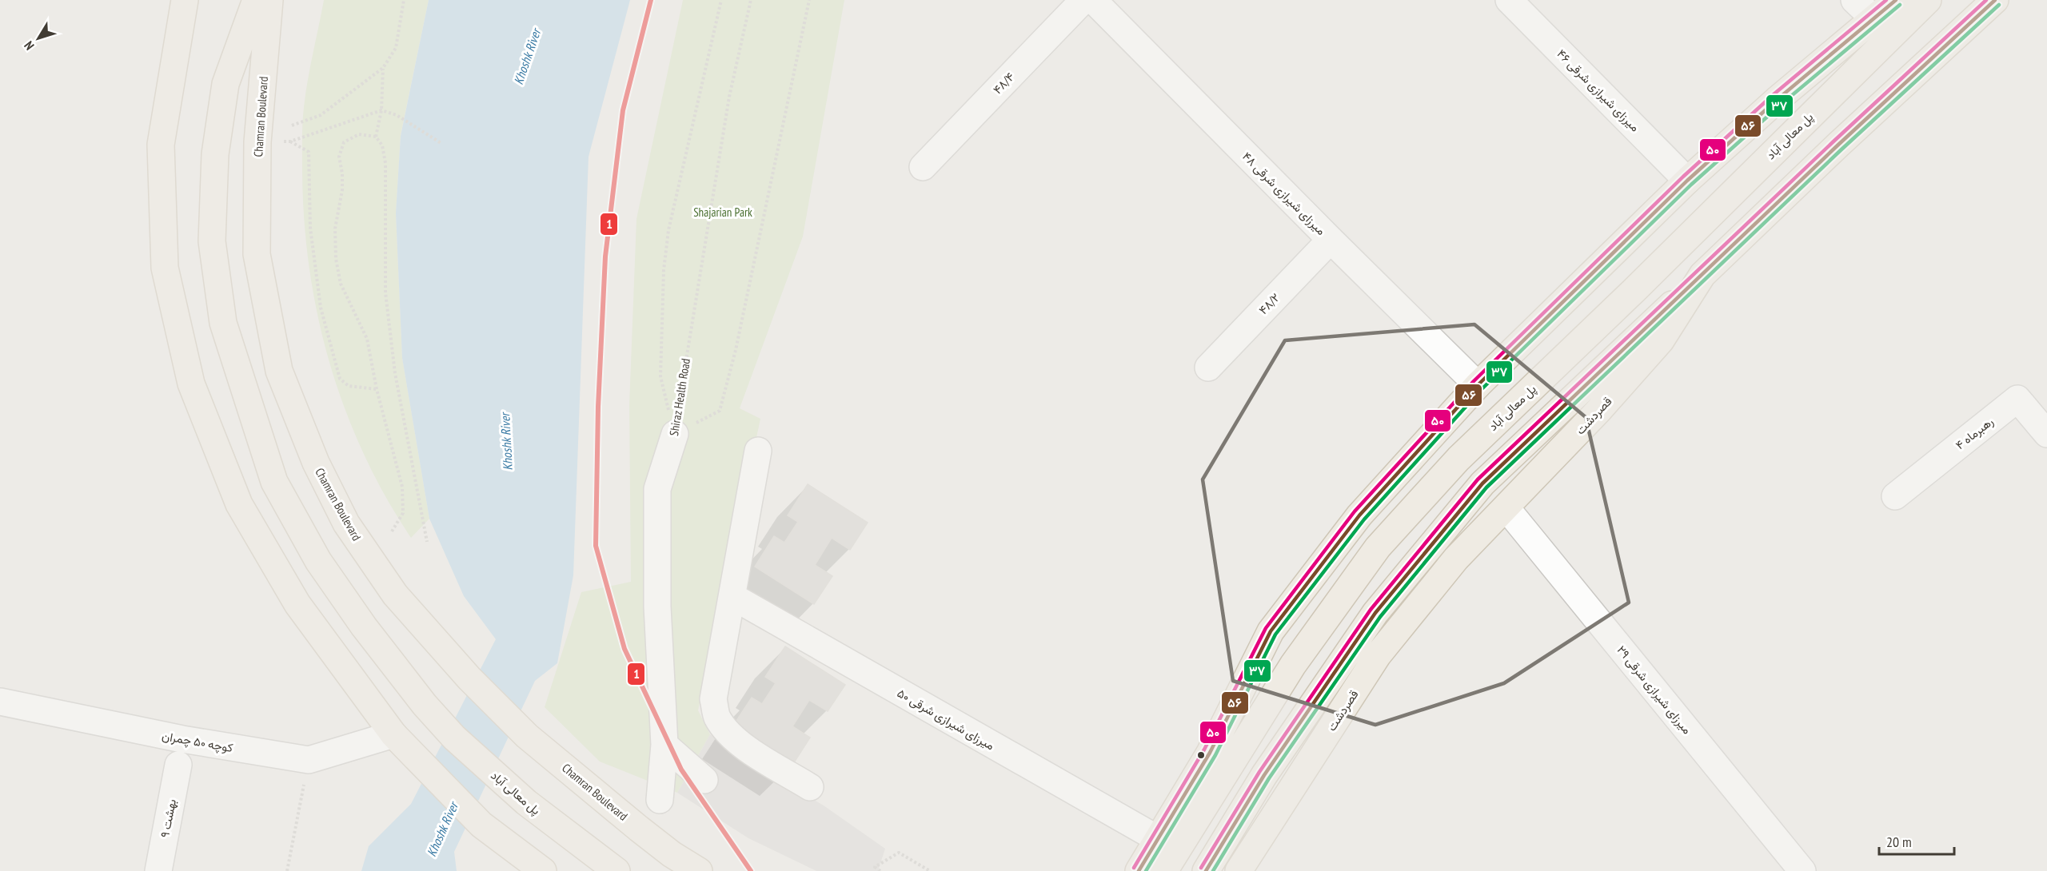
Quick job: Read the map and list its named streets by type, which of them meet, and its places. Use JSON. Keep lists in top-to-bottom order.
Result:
{
  "streets": {
    "main road": ["Chamran Boulevard", "پل معالی آباد", "قصردشت"],
    "street": [
      "۴۸/۴",
      "۴۶ میرزای شیرازی شرقی",
      "۴۸ میرزای شیرازی شرقی",
      "۴۸/۲",
      "Shiraz Health Road",
      "۴ رهبرماه",
      "۲۹ میرزای شیرازی شرقی",
      "۵۰ میرزای شیرازی شرقی",
      "کوچه ۵۰ چمران",
      "۹ بهشت"
    ]
  },
  "crossings": [
    ["۴۸ میرزای شیرازی شرقی", "۴۸/۲"],
    ["قصردشت", "۲۹ میرزای شیرازی شرقی"]
  ],
  "water": ["Khoshk River"],
  "parks": ["Shajarian Park"],
  "lines": [
    "transit line 1",
    "transit line ۵۶",
    "transit line ۵۰",
    "transit line ۳۷"
  ],
  "scale_bar": "20 m",
  "north": "bottom left"
}
